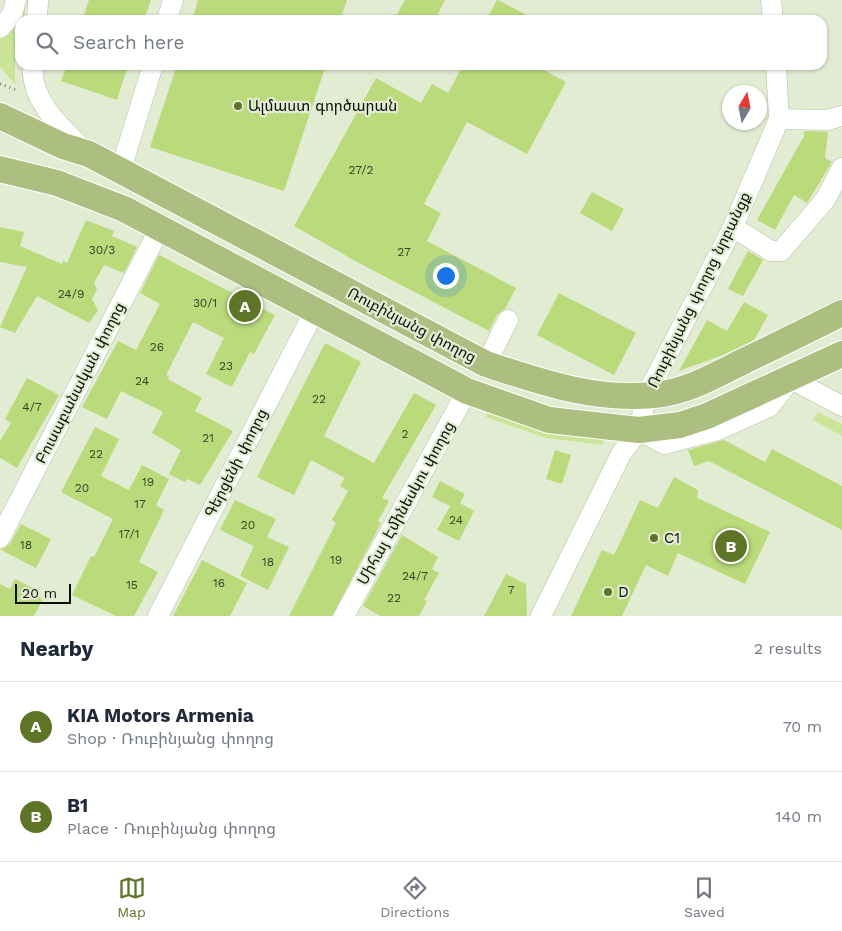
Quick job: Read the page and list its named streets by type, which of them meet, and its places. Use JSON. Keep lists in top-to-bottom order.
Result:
{
  "streets": {
    "main road": ["Ռուբինյանց փողոց"],
    "street": [
      "Ռուբինյանց փողոց նրբանցք",
      "Բուսաբանական փողոց",
      "Գերցենի փողոց",
      "Միհայ Էմինեսկու փողոց"
    ]
  },
  "crossings": [
    ["Ռուբինյանց փողոց նրբանցք", "Ռուբինյանց փողոց"]
  ],
  "places": ["Ալմաստ գործարան", "C1", "D"],
  "house_numbers": [
    "27/2",
    "30/3",
    "27",
    "24/9",
    "30/1",
    "26",
    "23",
    "24",
    "22",
    "4/7",
    "2",
    "21",
    "22",
    "19",
    "20",
    "17",
    "24",
    "20",
    "17/1",
    "18",
    "19",
    "18",
    "24/7",
    "16",
    "15",
    "7",
    "22"
  ],
  "scale_bar": "20 m",
  "north": "top",
  "page": {
    "search": "Search here",
    "pins": ["A", "B"],
    "scale": "20 m",
    "heading": ["Nearby", "2 results"],
    "list": [
      {
        "mark": "A",
        "name": "KIA Motors Armenia",
        "note": "Shop · Ռուբինյանց փողոց",
        "value": "70 m"
      },
      {
        "mark": "B",
        "name": "B1",
        "note": "Place · Ռուբինյանց փողոց",
        "value": "140 m"
      }
    ],
    "nav": ["Map", "Directions", "Saved"]
  }
}
